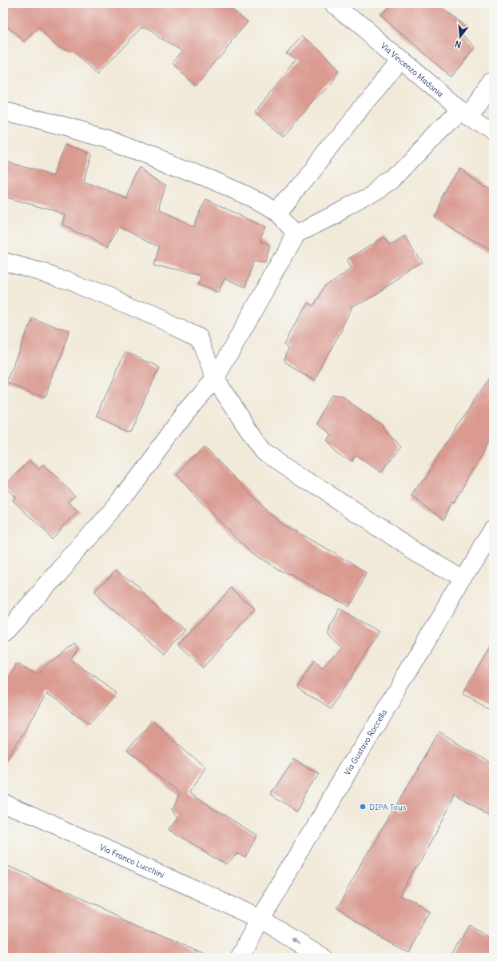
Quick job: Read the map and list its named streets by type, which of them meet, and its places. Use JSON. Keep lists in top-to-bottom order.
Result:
{
  "streets": {
    "street": ["Via Vincenzo Madonia", "Via Gustavo Roccella", "Via Franco Lucchini"]
  },
  "crossings": [
    ["Via Gustavo Roccella", "Via Franco Lucchini"]
  ],
  "places": ["DIPA Toys"],
  "north": "bottom"
}
